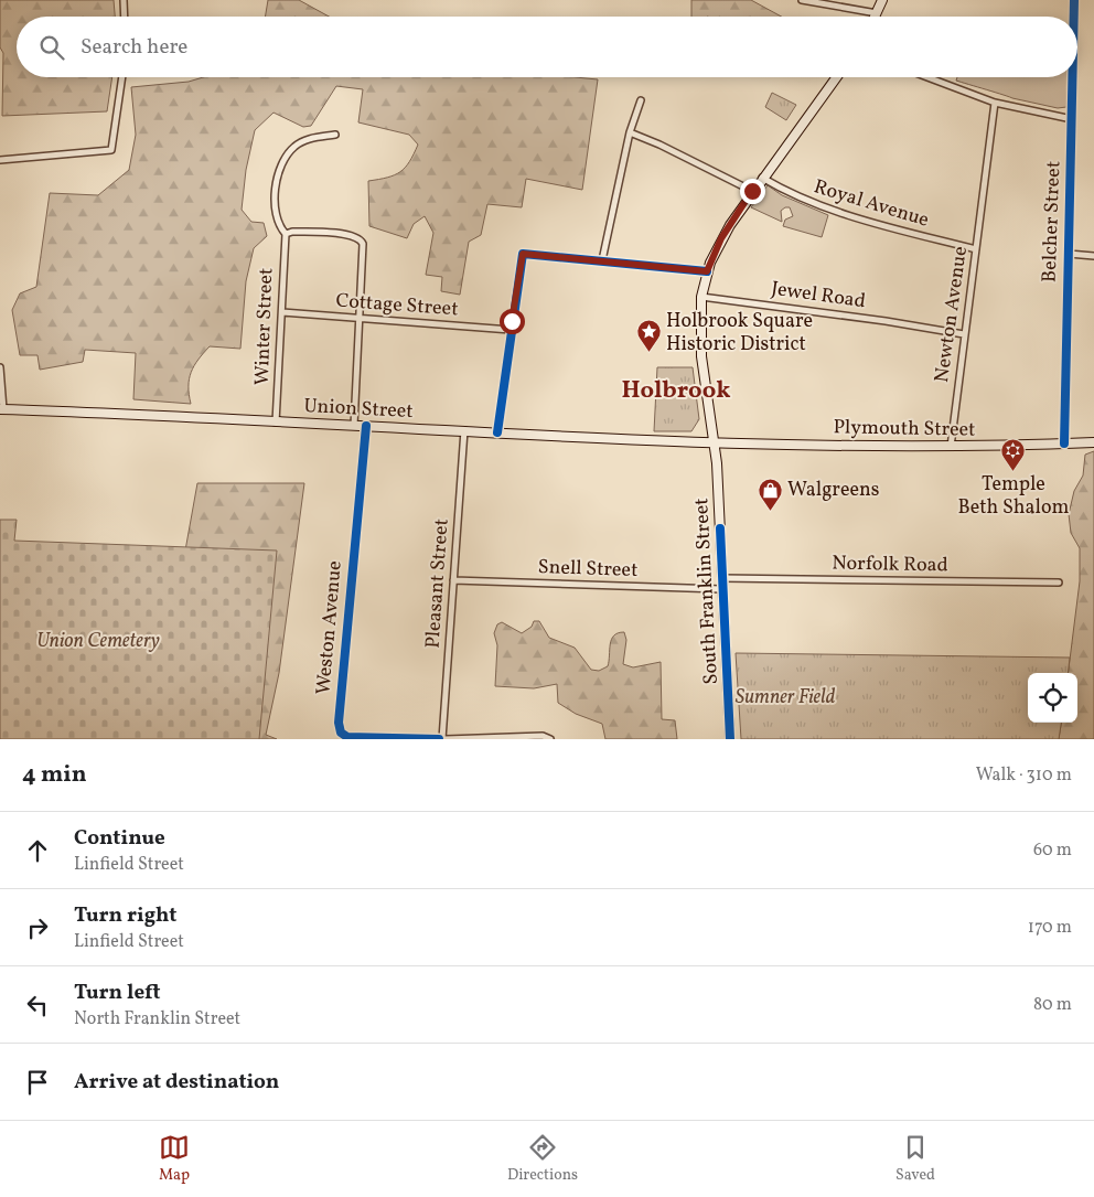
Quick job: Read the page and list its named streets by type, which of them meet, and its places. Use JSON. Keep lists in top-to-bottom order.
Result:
{
  "streets": {
    "main road": ["Union Street", "Plymouth Street", "South Franklin Street"],
    "street": [
      "Royal Avenue",
      "Belcher Street",
      "Jewel Road",
      "Cottage Street",
      "Newton Avenue",
      "Winter Street",
      "Norfolk Road",
      "Snell Street",
      "Pleasant Street",
      "Weston Avenue"
    ]
  },
  "crossings": [
    ["Royal Avenue", "Newton Avenue"],
    ["Royal Avenue", "South Franklin Street"],
    ["Belcher Street", "Plymouth Street"],
    ["Jewel Road", "Newton Avenue"],
    ["Jewel Road", "South Franklin Street"],
    ["Cottage Street", "Winter Street"],
    ["Newton Avenue", "Plymouth Street"],
    ["Winter Street", "Union Street"],
    ["Union Street", "Plymouth Street"],
    ["Union Street", "Pleasant Street"],
    ["Union Street", "South Franklin Street"],
    ["Union Street", "Weston Avenue"],
    ["Plymouth Street", "South Franklin Street"],
    ["Norfolk Road", "South Franklin Street"],
    ["Snell Street", "Pleasant Street"],
    ["Snell Street", "South Franklin Street"],
    ["Pleasant Street", "Weston Avenue"]
  ],
  "districts": ["Holbrook"],
  "parks": ["Union Cemetery", "Sumner Field"],
  "places": {
    "place": ["Holbrook Square Historic District"],
    "synagogue": ["Temple Beth Shalom"],
    "shop": ["Walgreens"]
  },
  "page": {
    "search": "Search here",
    "heading": ["4 min", "Walk · 310 m"],
    "list": [
      ["Continue", "Linfield Street", "60 m"],
      ["Turn right", "Linfield Street", "170 m"],
      ["Turn left", "North Franklin Street", "80 m"],
      "Arrive at destination"
    ],
    "nav": ["Map", "Directions", "Saved"]
  }
}
